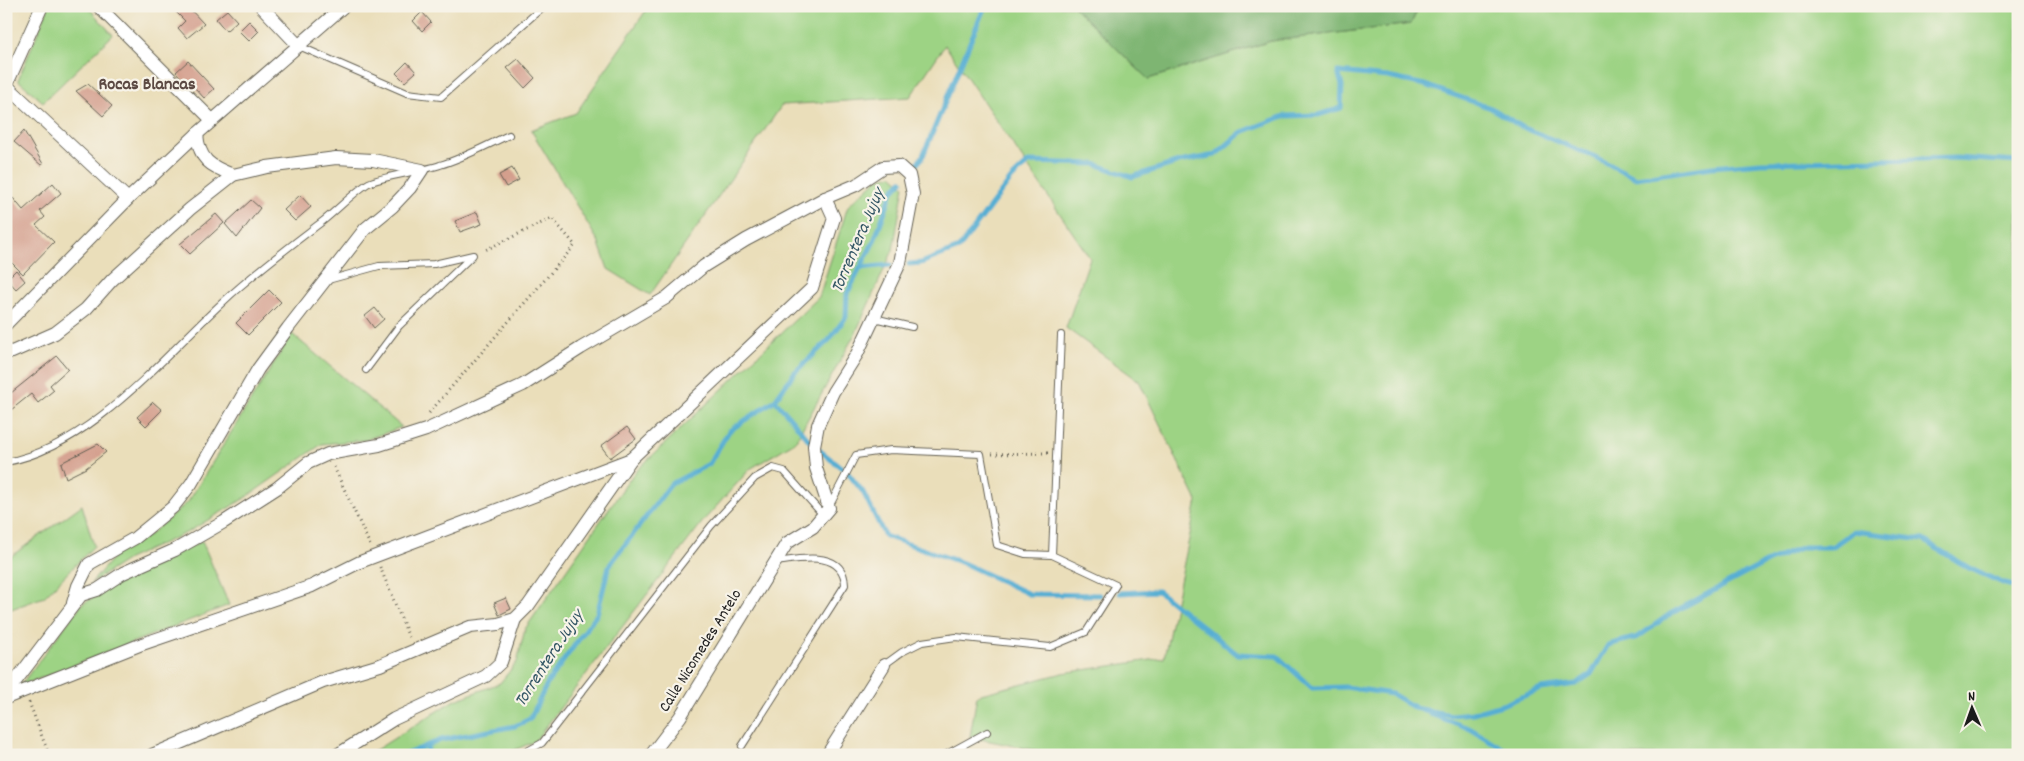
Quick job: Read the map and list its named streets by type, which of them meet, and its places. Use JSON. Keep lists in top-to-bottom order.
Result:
{
  "streets": {
    "street": ["Calle Nicomedes Antelo"]
  },
  "districts": ["Rocas Blancas"],
  "water": ["Torrentera Jujuy"],
  "north": "top"
}
